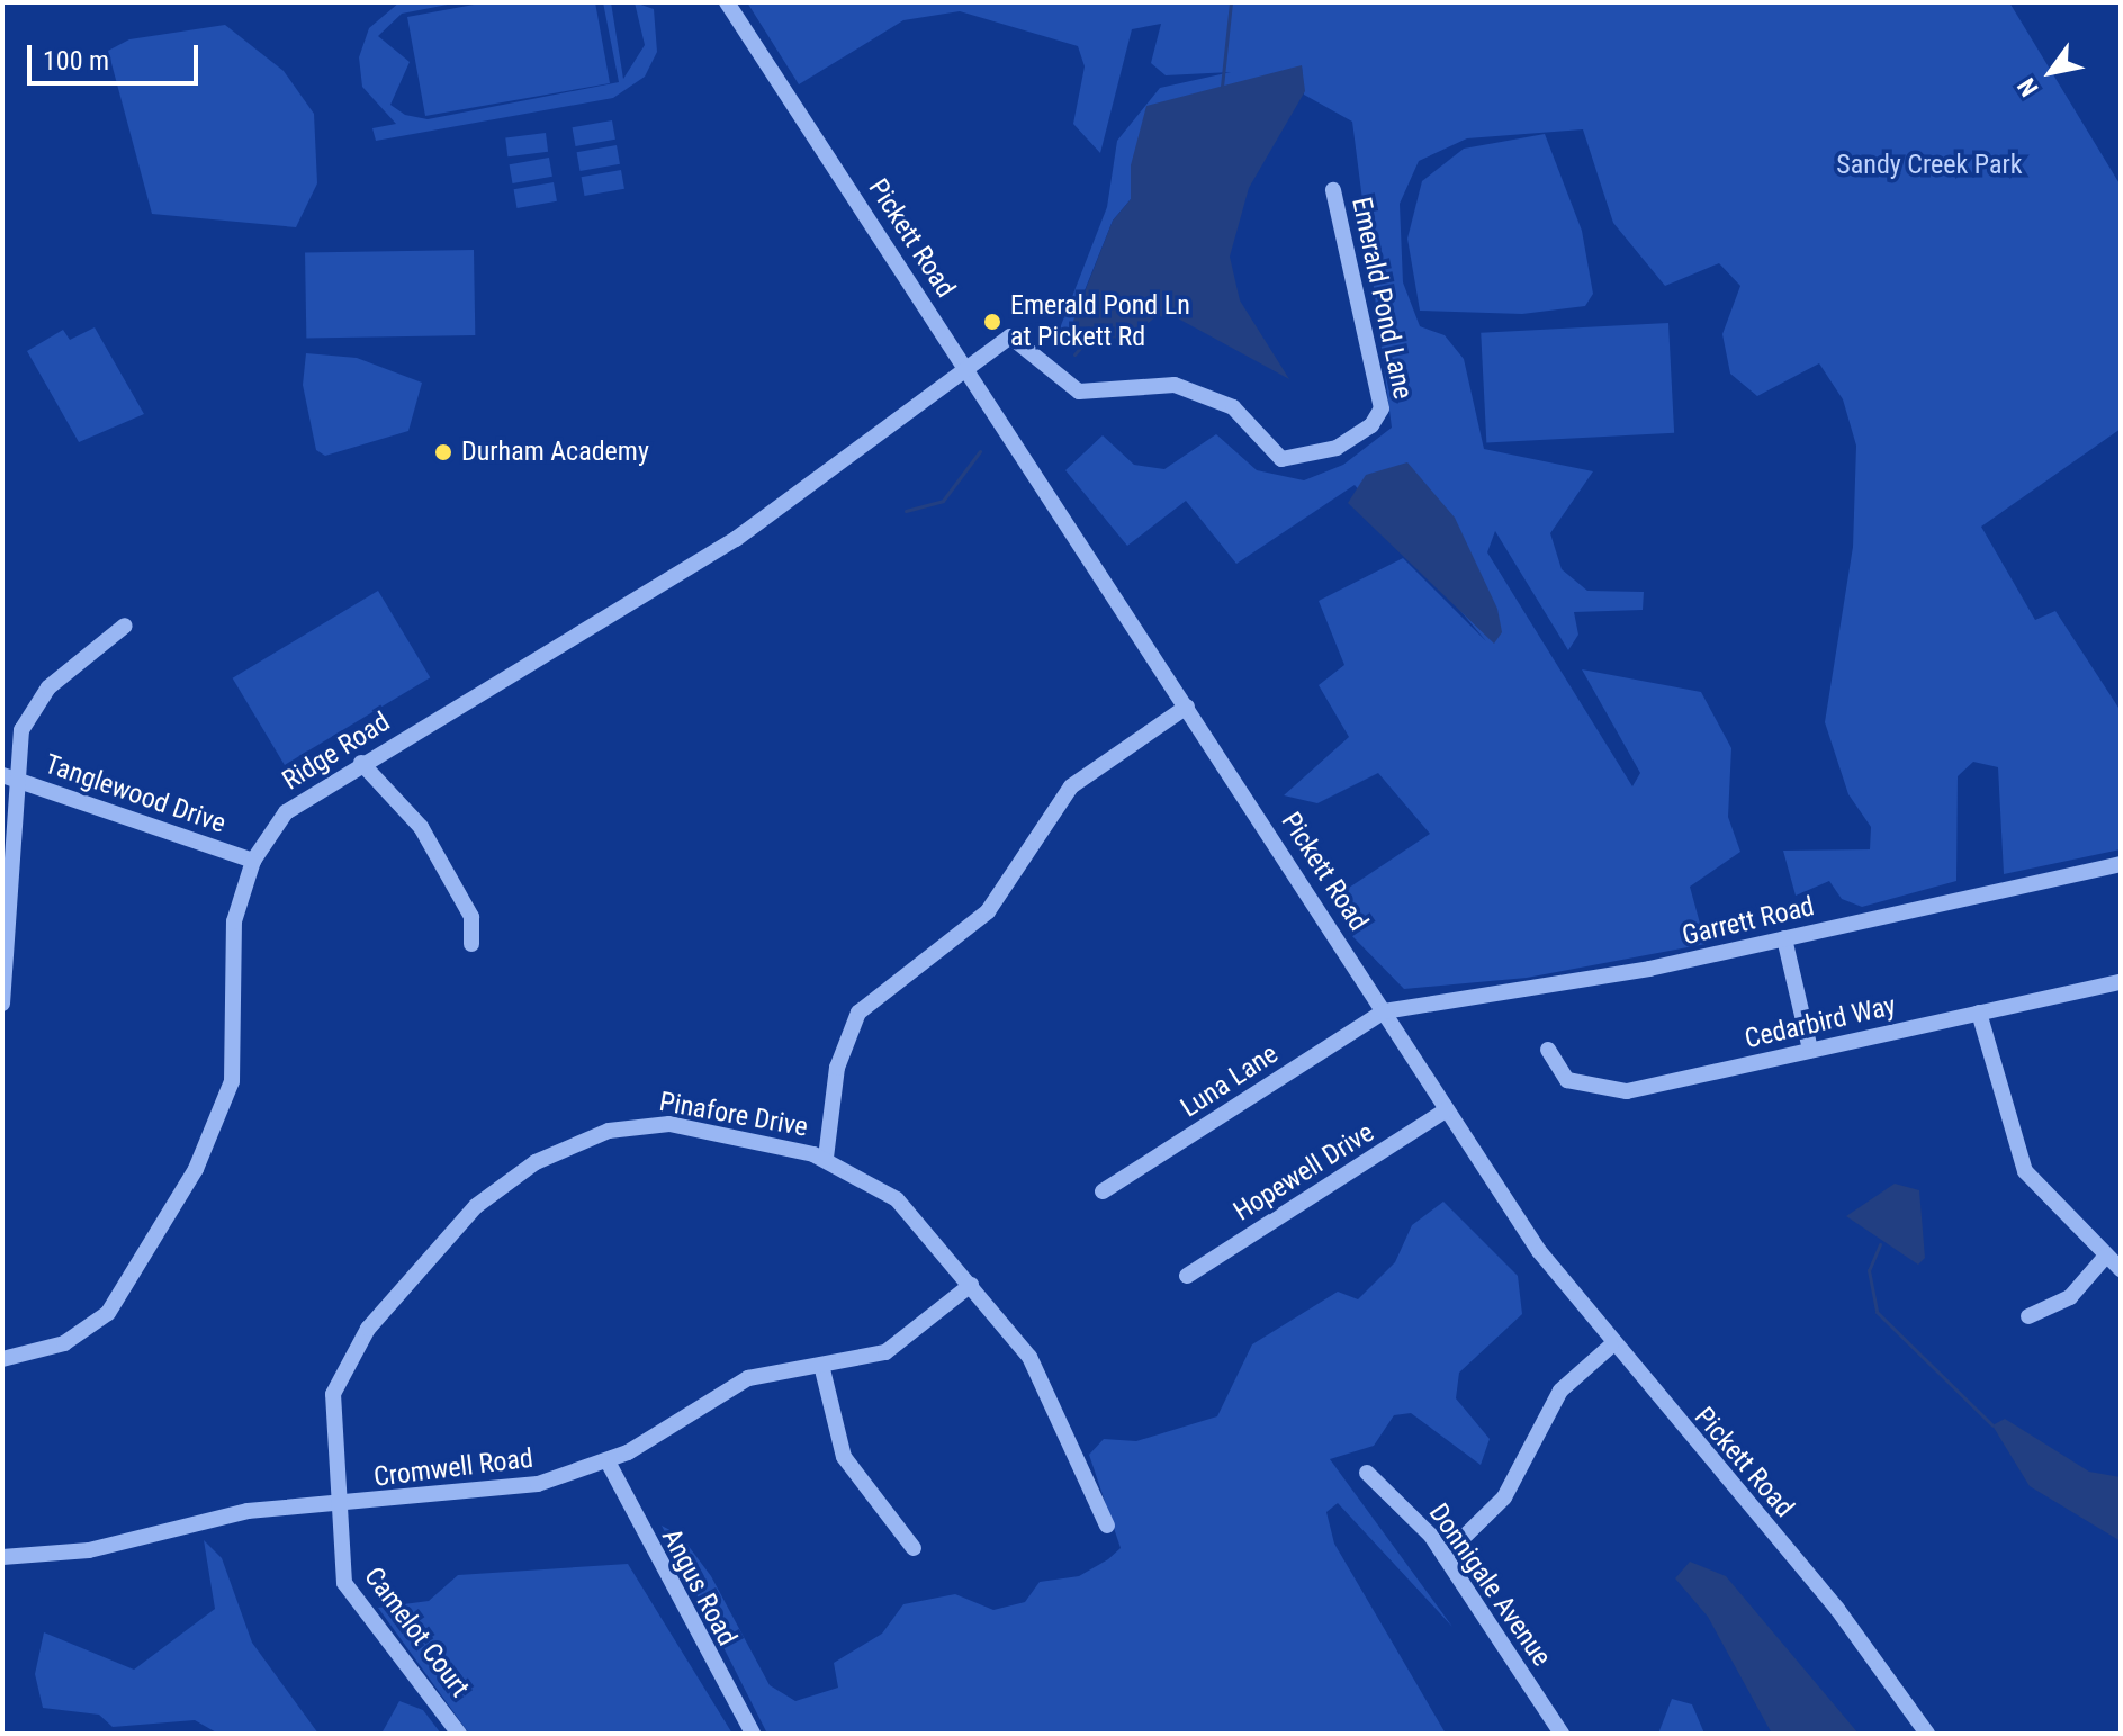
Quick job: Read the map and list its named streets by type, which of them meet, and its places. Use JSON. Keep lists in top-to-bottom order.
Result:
{
  "streets": {
    "street": [
      "Pickett Road",
      "Emerald Pond Lane",
      "Ridge Road",
      "Tanglewood Drive",
      "Garrett Road",
      "Cedarbird Way",
      "Luna Lane",
      "Pinafore Drive",
      "Hopewell Drive",
      "Cromwell Road",
      "Donnigale Avenue",
      "Angus Road",
      "Camelot Court"
    ]
  },
  "crossings": [
    ["Pickett Road", "Emerald Pond Lane"],
    ["Pickett Road", "Ridge Road"],
    ["Pickett Road", "Garrett Road"],
    ["Pickett Road", "Luna Lane"],
    ["Pickett Road", "Hopewell Drive"],
    ["Emerald Pond Lane", "Ridge Road"],
    ["Ridge Road", "Tanglewood Drive"],
    ["Garrett Road", "Luna Lane"],
    ["Pinafore Drive", "Cromwell Road"],
    ["Pinafore Drive", "Camelot Court"],
    ["Cromwell Road", "Angus Road"],
    ["Cromwell Road", "Camelot Court"]
  ],
  "parks": ["Sandy Creek Park"],
  "places": ["Emerald Pond Ln at Pickett Rd", "Durham Academy"],
  "scale_bar": "100 m",
  "north": "bottom left"
}
